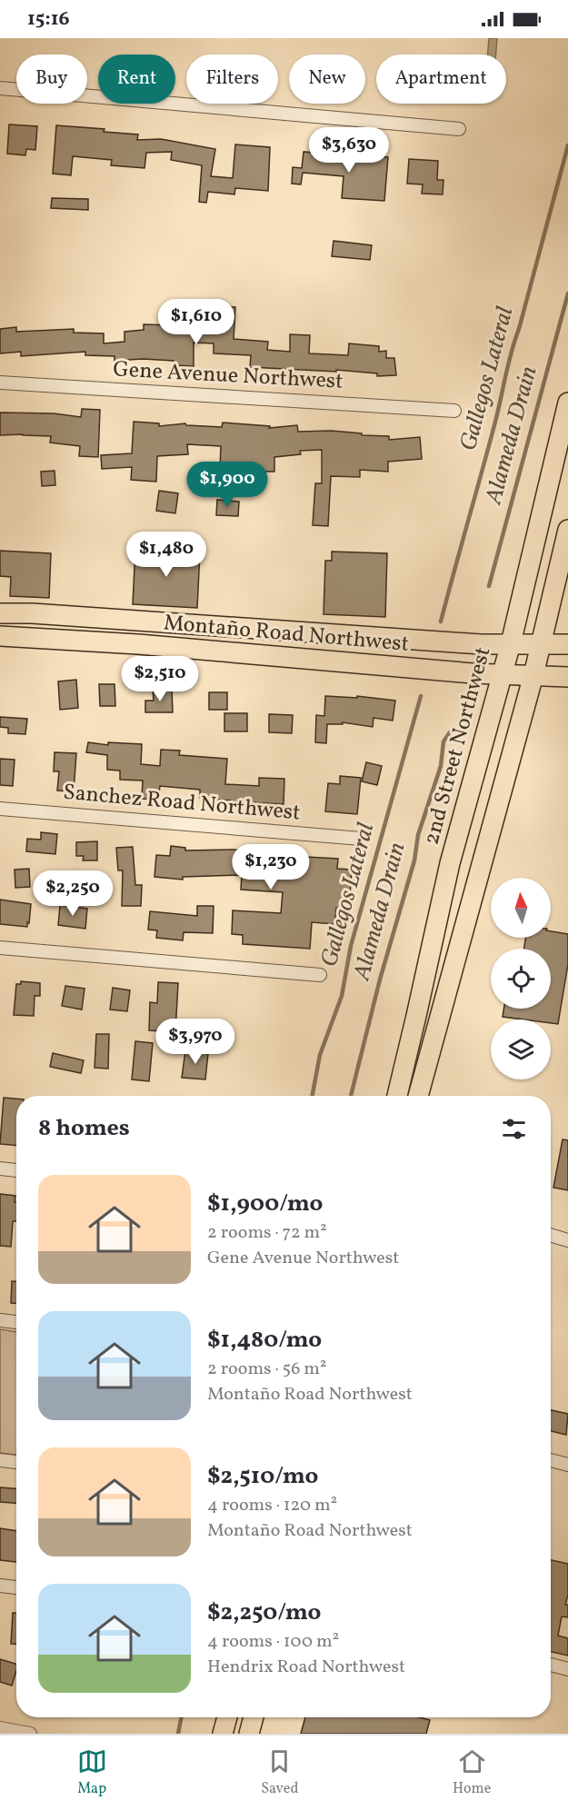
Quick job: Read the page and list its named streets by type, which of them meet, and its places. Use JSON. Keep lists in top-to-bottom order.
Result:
{
  "streets": {
    "main road": ["Montaño Road Northwest", "2nd Street Northwest"],
    "street": ["Gene Avenue Northwest", "Sanchez Road Northwest"]
  },
  "crossings": [
    ["Montaño Road Northwest", "2nd Street Northwest"]
  ],
  "water": ["Gallegos Lateral", "Alameda Drain"],
  "north": "top",
  "page": {
    "status": "15:16",
    "chip": [
      "Buy",
      "Rent",
      "Filters",
      "New",
      "Apartment"
    ],
    "price": [
      "$3,630",
      "$1,610",
      "$1,900",
      "$1,480",
      "$2,510",
      "$1,230",
      "$2,250",
      "$3,970"
    ],
    "heading": "8 homes",
    "list": [
      {
        "name": "$1,900/mo",
        "note": "2 rooms · 72 m² · Gene Avenue Northwest"
      },
      {
        "name": "$1,480/mo",
        "note": "2 rooms · 56 m² · Montaño Road Northwest"
      },
      {
        "name": "$2,510/mo",
        "note": "4 rooms · 120 m² · Montaño Road Northwest"
      },
      {
        "name": "$2,250/mo",
        "note": "4 rooms · 100 m² · Hendrix Road Northwest"
      }
    ],
    "tabs": ["Map", "Saved", "Home"]
  }
}
